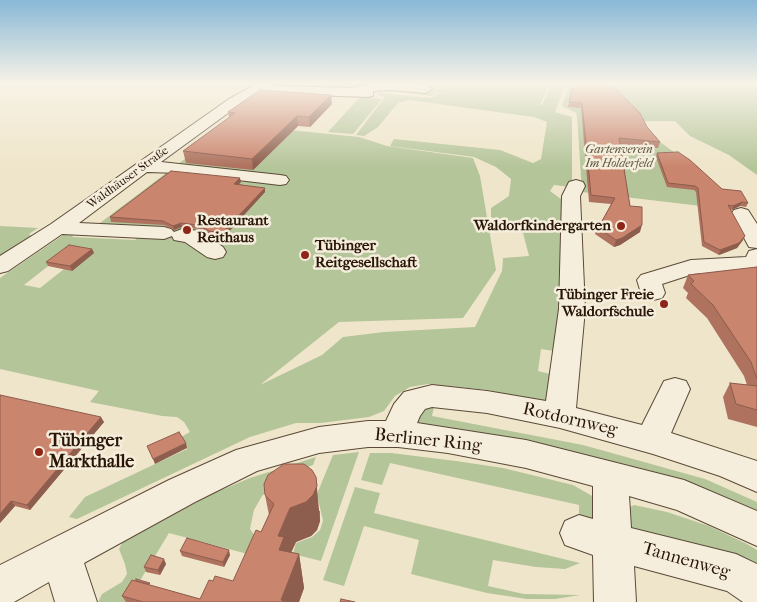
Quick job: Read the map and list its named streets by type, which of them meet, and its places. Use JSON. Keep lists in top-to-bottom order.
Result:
{
  "streets": {
    "street": [
      "Waldhäuser Straße",
      "Rotdornweg",
      "Berliner Ring",
      "Tannenweg"
    ]
  },
  "crossings": [
    ["Rotdornweg", "Berliner Ring"]
  ],
  "parks": ["Gartenverein Im Holderfeld"],
  "places": [
    "Waldorfkindergarten",
    "Restaurant Reithaus",
    "Tübinger Reitgesellschaft",
    "Tübinger Freie Waldorfschule",
    "Tübinger Markthalle"
  ]
}
